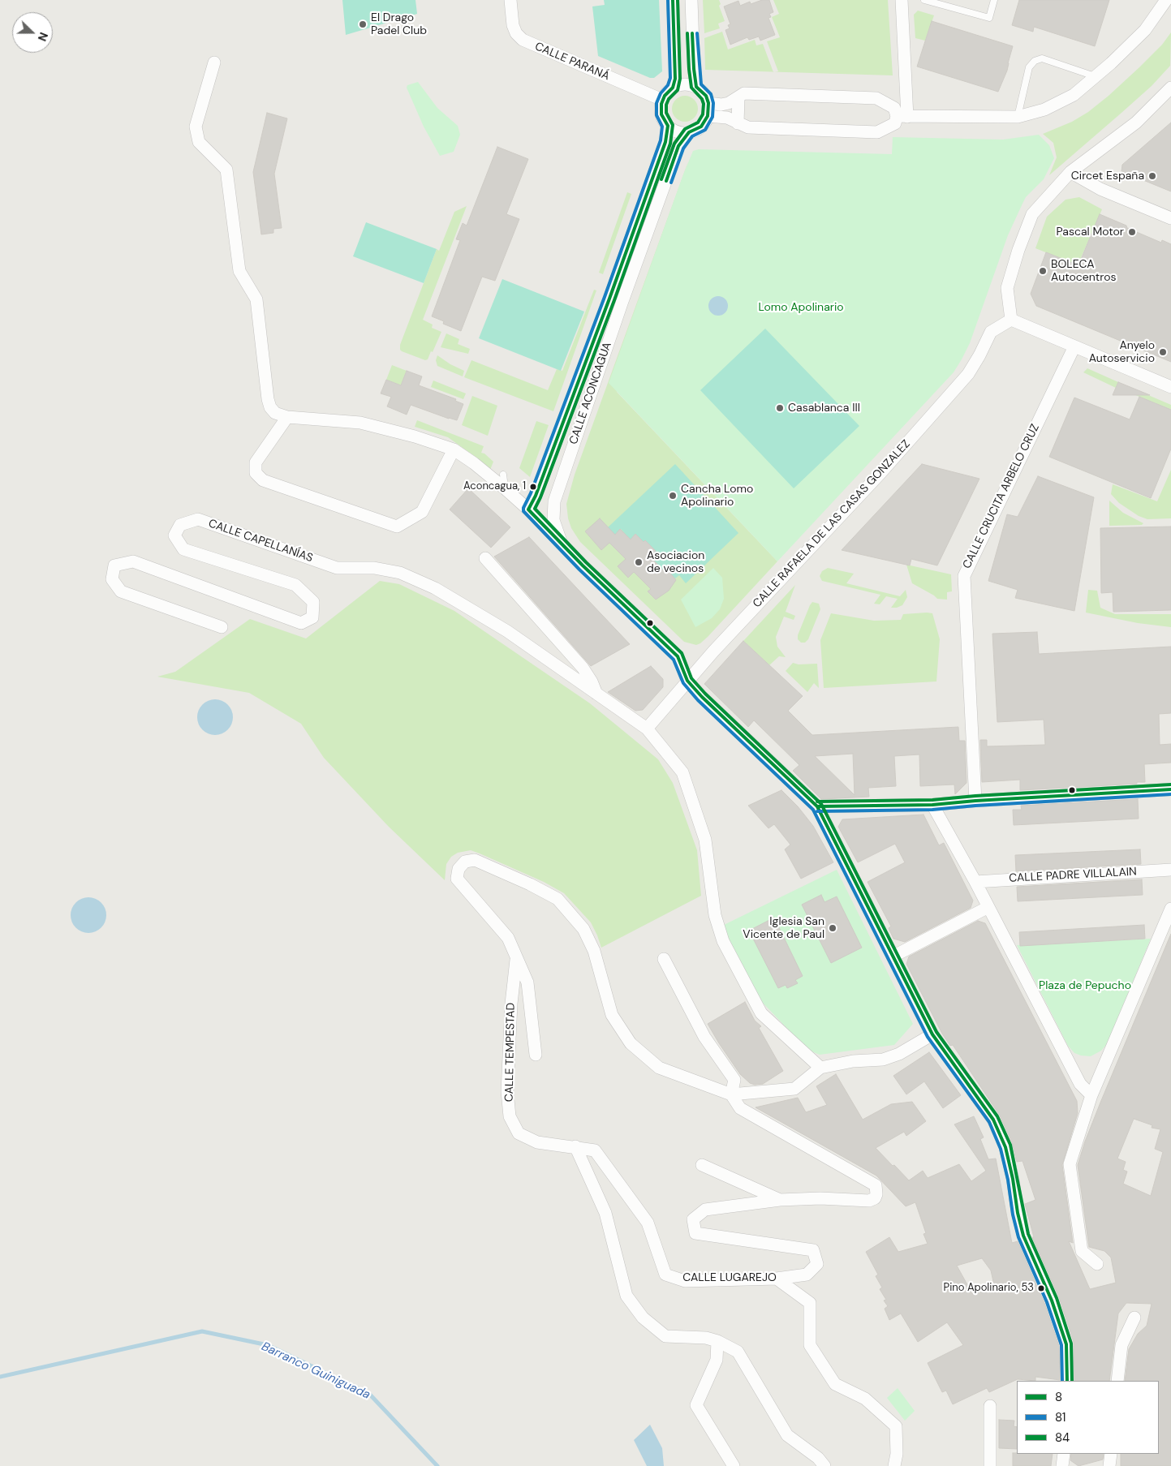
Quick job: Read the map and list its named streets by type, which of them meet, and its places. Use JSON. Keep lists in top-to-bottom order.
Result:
{
  "streets": {
    "street": [
      "CALLE PARANÁ",
      "CALLE ACONCAGUA",
      "CALLE CRUCITA ARBELO CRUZ",
      "CALLE RAFAELA DE LAS CASAS GONZALEZ",
      "CALLE CAPELLANÍAS",
      "CALLE PADRE VILLALAIN",
      "CALLE TEMPESTAD",
      "CALLE LUGAREJO"
    ]
  },
  "crossings": [
    ["CALLE PARANÁ", "CALLE ACONCAGUA"],
    ["CALLE RAFAELA DE LAS CASAS GONZALEZ", "CALLE CAPELLANÍAS"],
    ["CALLE CAPELLANÍAS", "CALLE TEMPESTAD"],
    ["CALLE TEMPESTAD", "CALLE LUGAREJO"]
  ],
  "water": ["Barranco Guiniguada"],
  "parks": ["Lomo Apolinario", "Plaza de Pepucho"],
  "places": [
    "El Drago Padel Club",
    "Circet España",
    "Pascal Motor",
    "BOLECA Autocentros",
    "Anyelo Autoservicio",
    "Casablanca III",
    "Aconcagua, 1",
    "Cancha Lomo Apolinario",
    "Asociacion de vecinos",
    "Iglesia San Vicente de Paul",
    "Pino Apolinario, 53"
  ],
  "lines": ["transit line 8", "transit line 81", "transit line 84"],
  "legend": ["8", "81", "84"],
  "north": "right"
}
